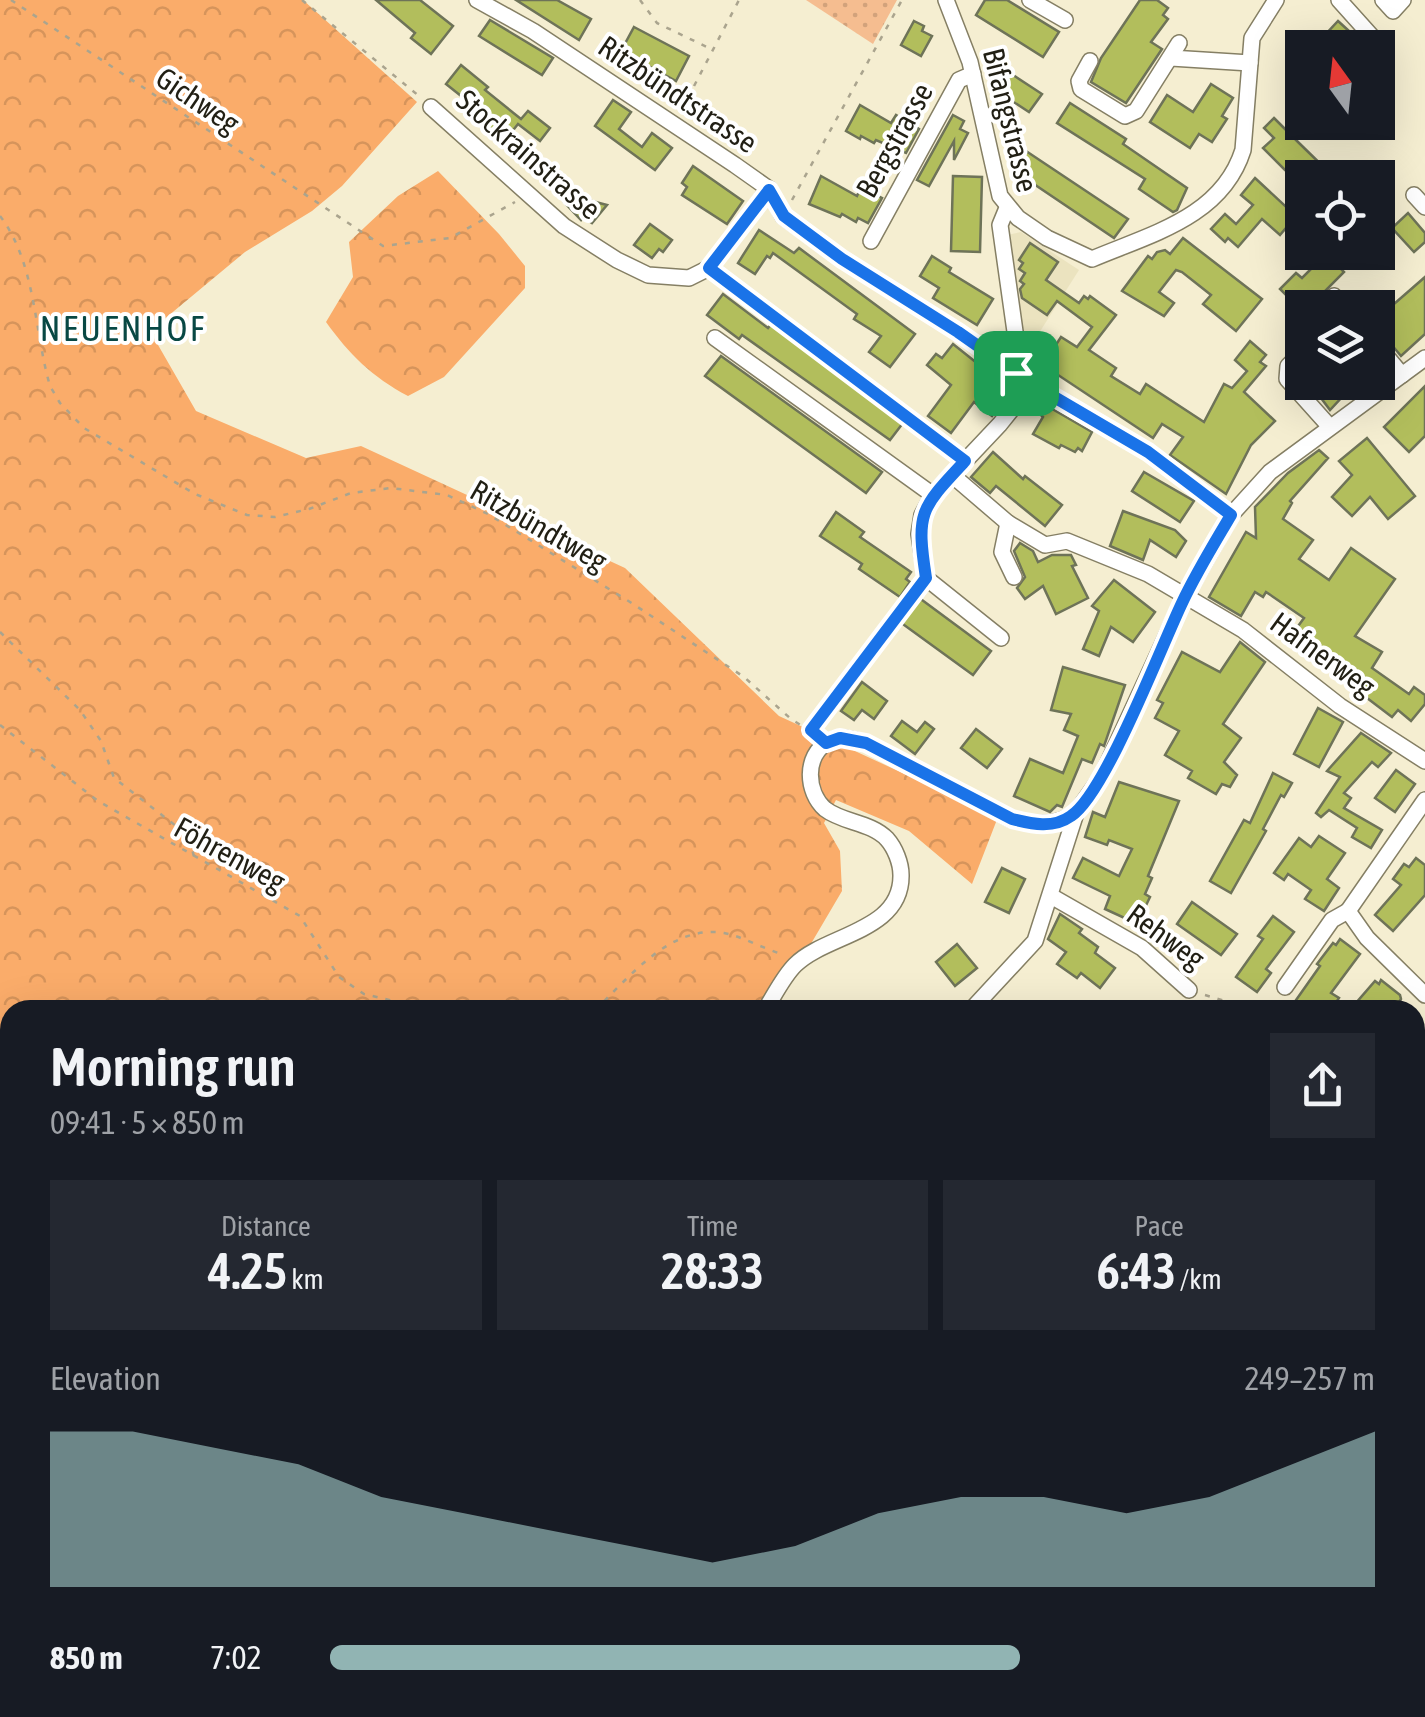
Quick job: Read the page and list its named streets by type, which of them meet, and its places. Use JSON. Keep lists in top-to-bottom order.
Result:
{
  "streets": {
    "street": [
      "Ritzbündtstrasse",
      "Bifangstrasse",
      "Bergstrasse",
      "Stockrainstrasse",
      "Hafnerweg",
      "Rehweg"
    ],
    "path": ["Gichweg", "Ritzbündtweg", "Föhrenweg"]
  },
  "crossings": [
    ["Ritzbündtstrasse", "Bifangstrasse"],
    ["Gichweg", "Stockrainstrasse"],
    ["Bifangstrasse", "Bergstrasse"]
  ],
  "districts": ["NEUENHOF"],
  "north": "top",
  "page": {
    "heading": ["Morning run", "09:41 · 5 × 850 m"],
    "stats": [
      ["Distance", "4.25 km"],
      ["Time", "28:33"],
      ["Pace", "6:43 /km"]
    ],
    "chart": ["Elevation", "249–257 m"],
    "list": [
      {
        "name": "850 m",
        "note": "7:02"
      }
    ]
  }
}
